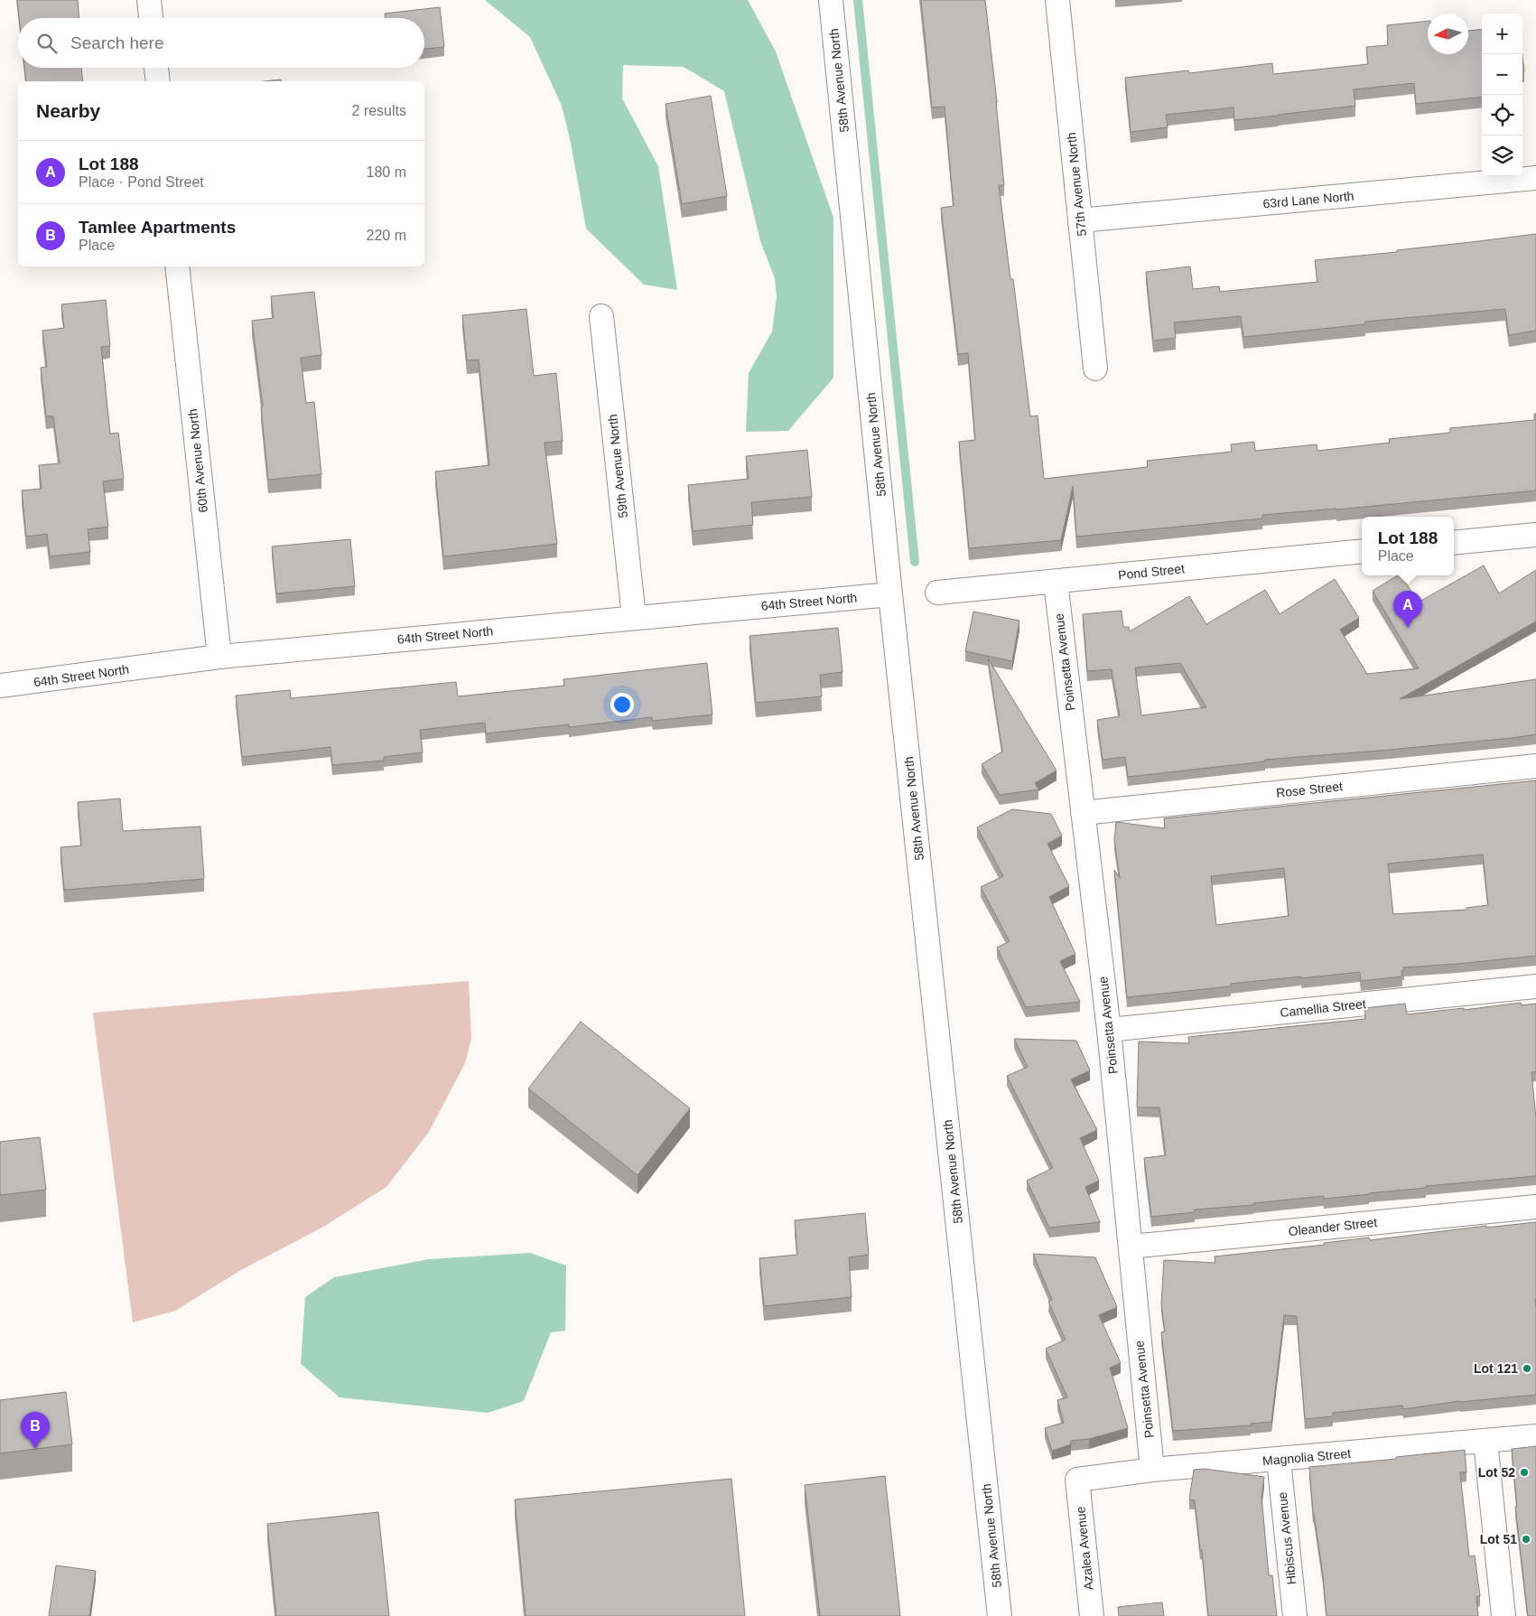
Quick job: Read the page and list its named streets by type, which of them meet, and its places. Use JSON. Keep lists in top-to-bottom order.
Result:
{
  "streets": {
    "street": [
      "58th Avenue North",
      "57th Avenue North",
      "63rd Lane North",
      "60th Avenue North",
      "59th Avenue North",
      "Pond Street",
      "64th Street North",
      "Poinsetta Avenue",
      "Rose Street",
      "Camellia Street",
      "Oleander Street",
      "Magnolia Street",
      "Hibiscus Avenue",
      "Azalea Avenue"
    ]
  },
  "crossings": [
    ["58th Avenue North", "64th Street North"],
    ["57th Avenue North", "63rd Lane North"],
    ["60th Avenue North", "64th Street North"],
    ["59th Avenue North", "64th Street North"],
    ["Pond Street", "Poinsetta Avenue"],
    ["Poinsetta Avenue", "Rose Street"],
    ["Poinsetta Avenue", "Camellia Street"],
    ["Poinsetta Avenue", "Oleander Street"],
    ["Poinsetta Avenue", "Magnolia Street"],
    ["Magnolia Street", "Hibiscus Avenue"],
    ["Magnolia Street", "Azalea Avenue"]
  ],
  "places": ["Lot 121", "Lot 52", "Lot 51"],
  "north": "left",
  "page": {
    "map_buttons": ["+", "−"],
    "search": "Search here",
    "heading": ["Nearby", "2 results"],
    "list": [
      {
        "mark": "A",
        "name": "Lot 188",
        "note": "Place · Pond Street",
        "value": "180 m"
      },
      {
        "mark": "B",
        "name": "Tamlee Apartments",
        "note": "Place",
        "value": "220 m"
      }
    ],
    "popup": ["Lot 188", "Place"],
    "pins": ["A", "B"]
  }
}
